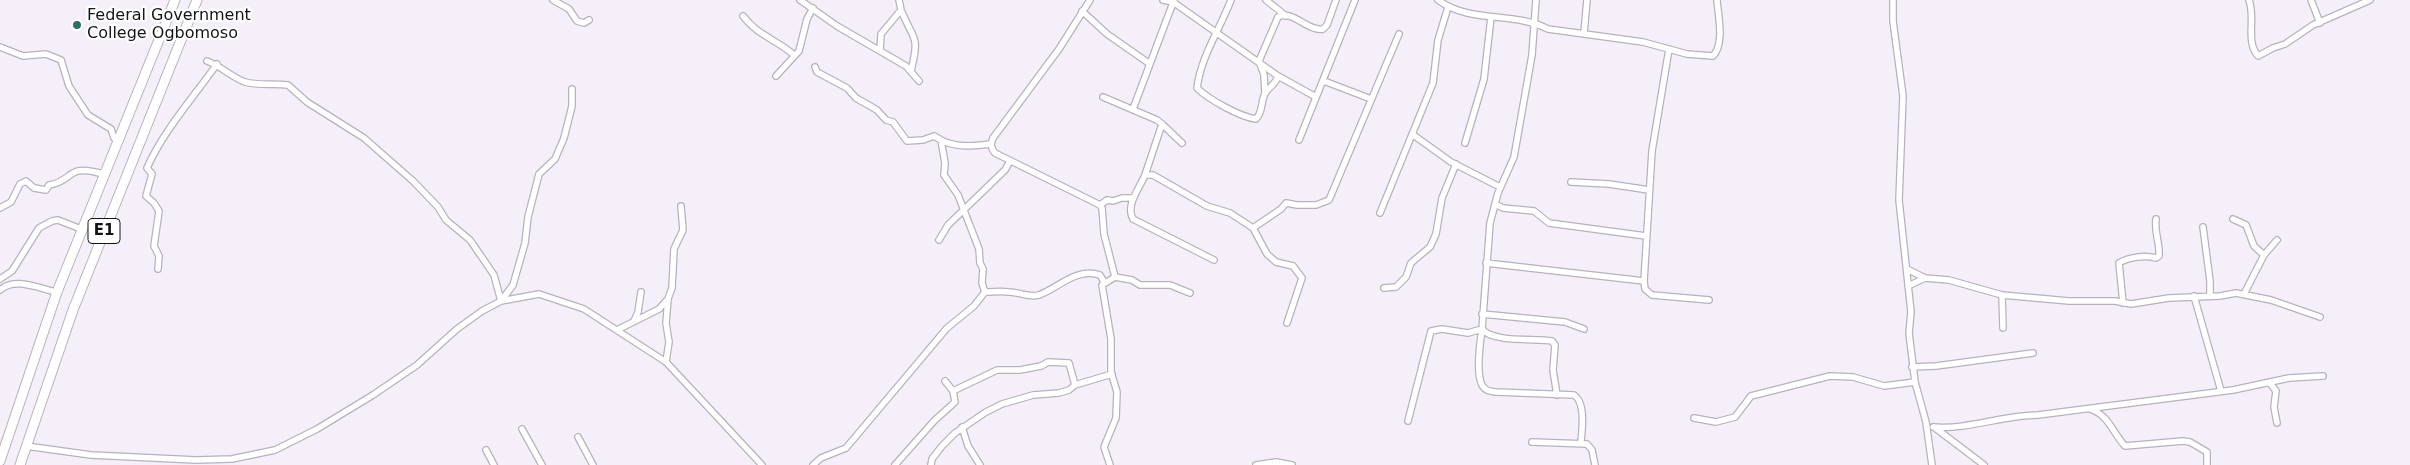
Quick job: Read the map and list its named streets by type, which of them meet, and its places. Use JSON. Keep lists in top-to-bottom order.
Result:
{
  "streets": {
    "highway": ["E1"]
  },
  "places": ["Federal Government College Ogbomoso"]
}
